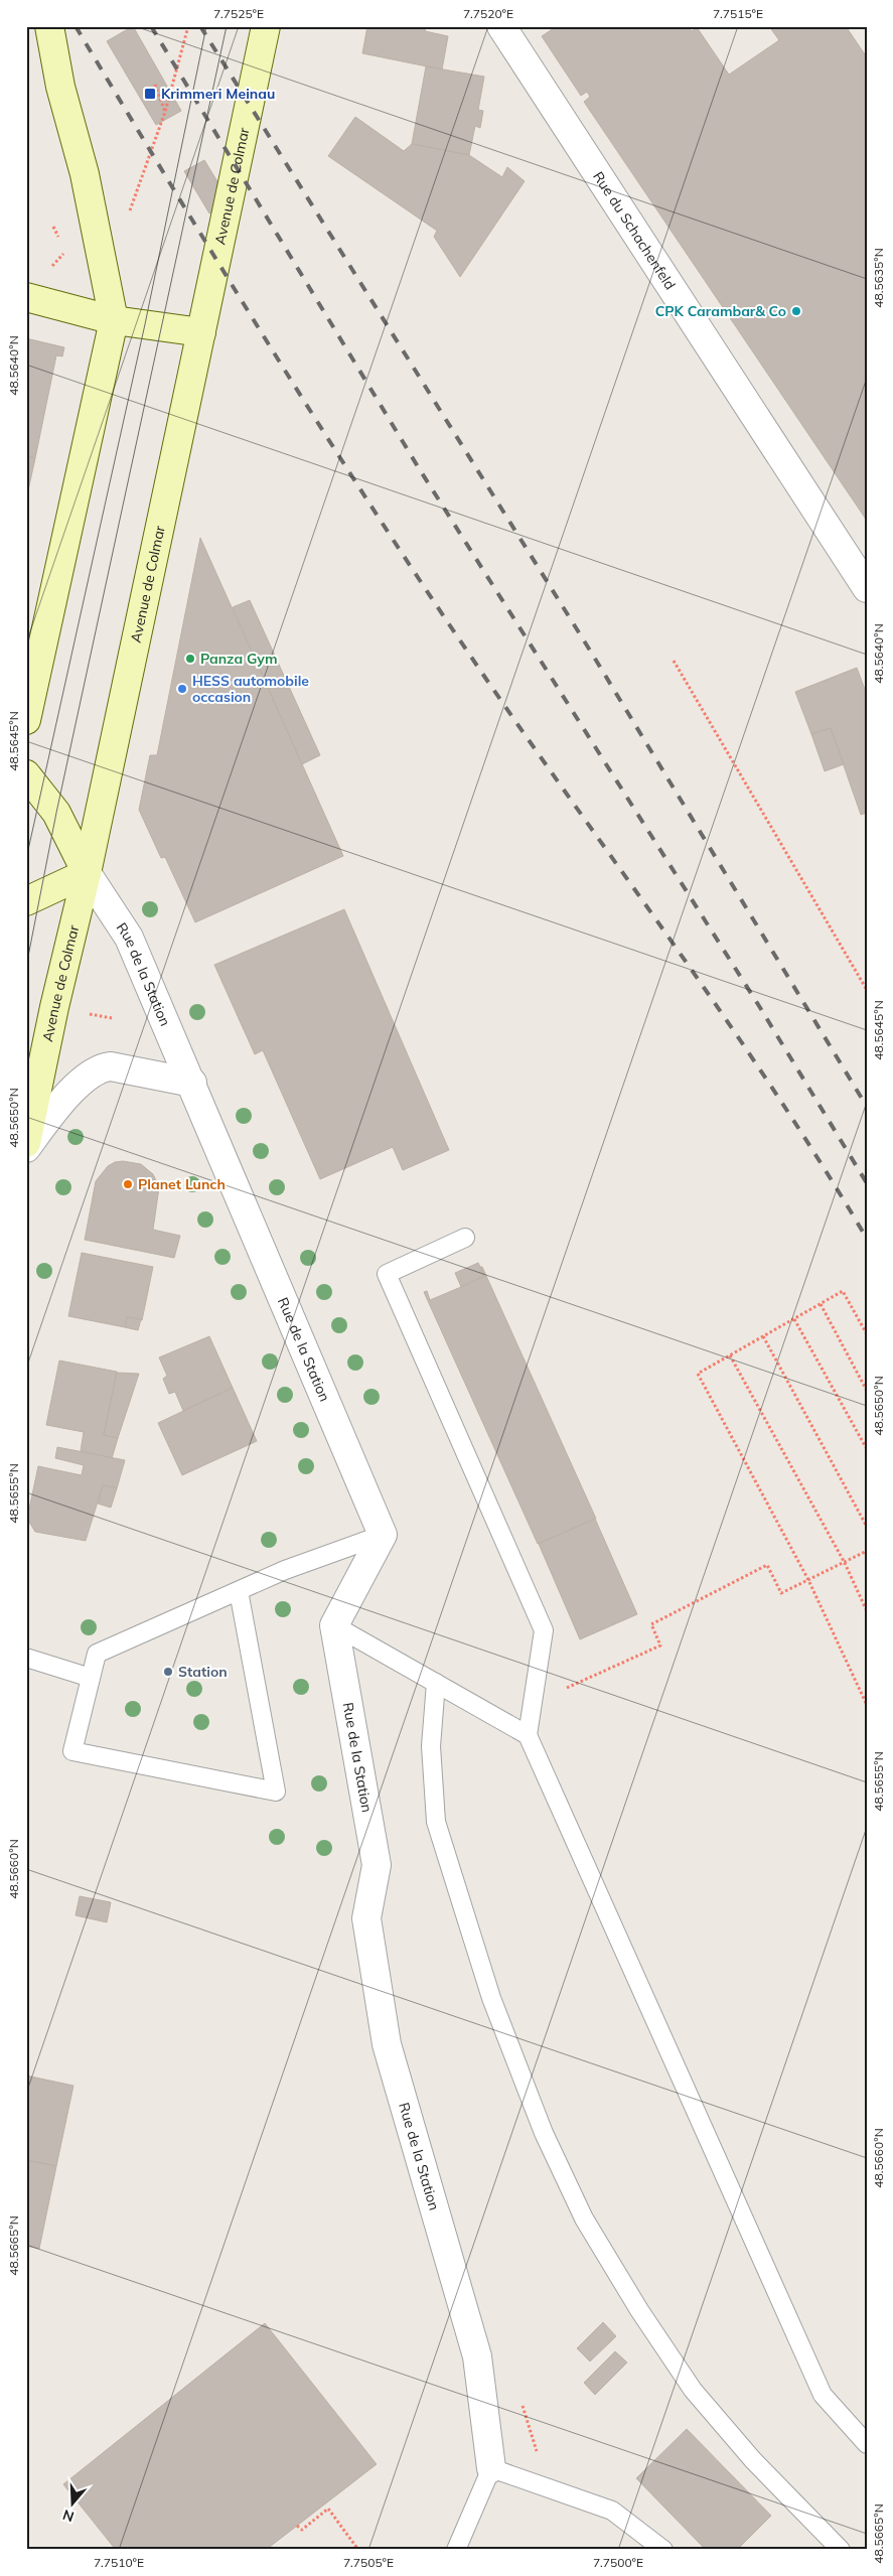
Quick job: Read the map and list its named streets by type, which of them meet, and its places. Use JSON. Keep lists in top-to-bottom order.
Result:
{
  "streets": {
    "main road": ["Avenue de Colmar"],
    "street": ["Rue du Schachenfeld", "Rue de la Station"]
  },
  "crossings": [
    ["Avenue de Colmar", "Rue de la Station"]
  ],
  "places": {
    "transit": ["Krimmeri Meinau"],
    "other": [
      "CPK Carambar& Co",
      "Panza Gym",
      "HESS automobile occasion",
      "Planet Lunch",
      "Station"
    ]
  },
  "north": "bottom",
  "coordinates": [
    "7.7525°E",
    "7.7520°E",
    "7.7515°E",
    "48.5635°N",
    "48.5640°N",
    "48.5645°N",
    "48.5650°N",
    "48.5655°N",
    "48.5660°N",
    "48.5665°N",
    "7.7510°E",
    "7.7505°E",
    "7.7500°E"
  ]
}
